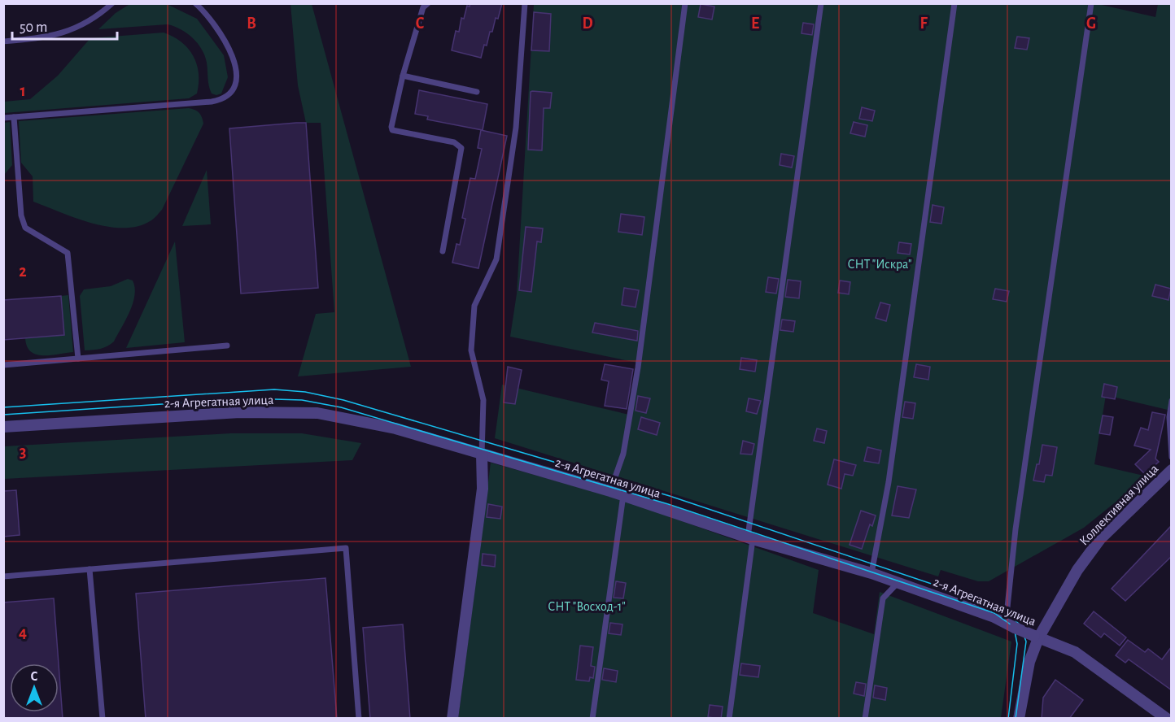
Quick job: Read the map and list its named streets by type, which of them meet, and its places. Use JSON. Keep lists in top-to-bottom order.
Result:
{
  "streets": {
    "street": ["2-я Агрегатная улица", "Коллективная улица"]
  },
  "crossings": [
    ["2-я Агрегатная улица", "Коллективная улица"]
  ],
  "parks": ["СНТ \"Искра\"", "СНТ \"Восход-1\""],
  "scale_bar": "50 m",
  "north": "top",
  "grid": {
    "columns": [
      "B",
      "C",
      "D",
      "E",
      "F",
      "G"
    ],
    "rows": [
      "1",
      "2",
      "3",
      "4"
    ]
  }
}
